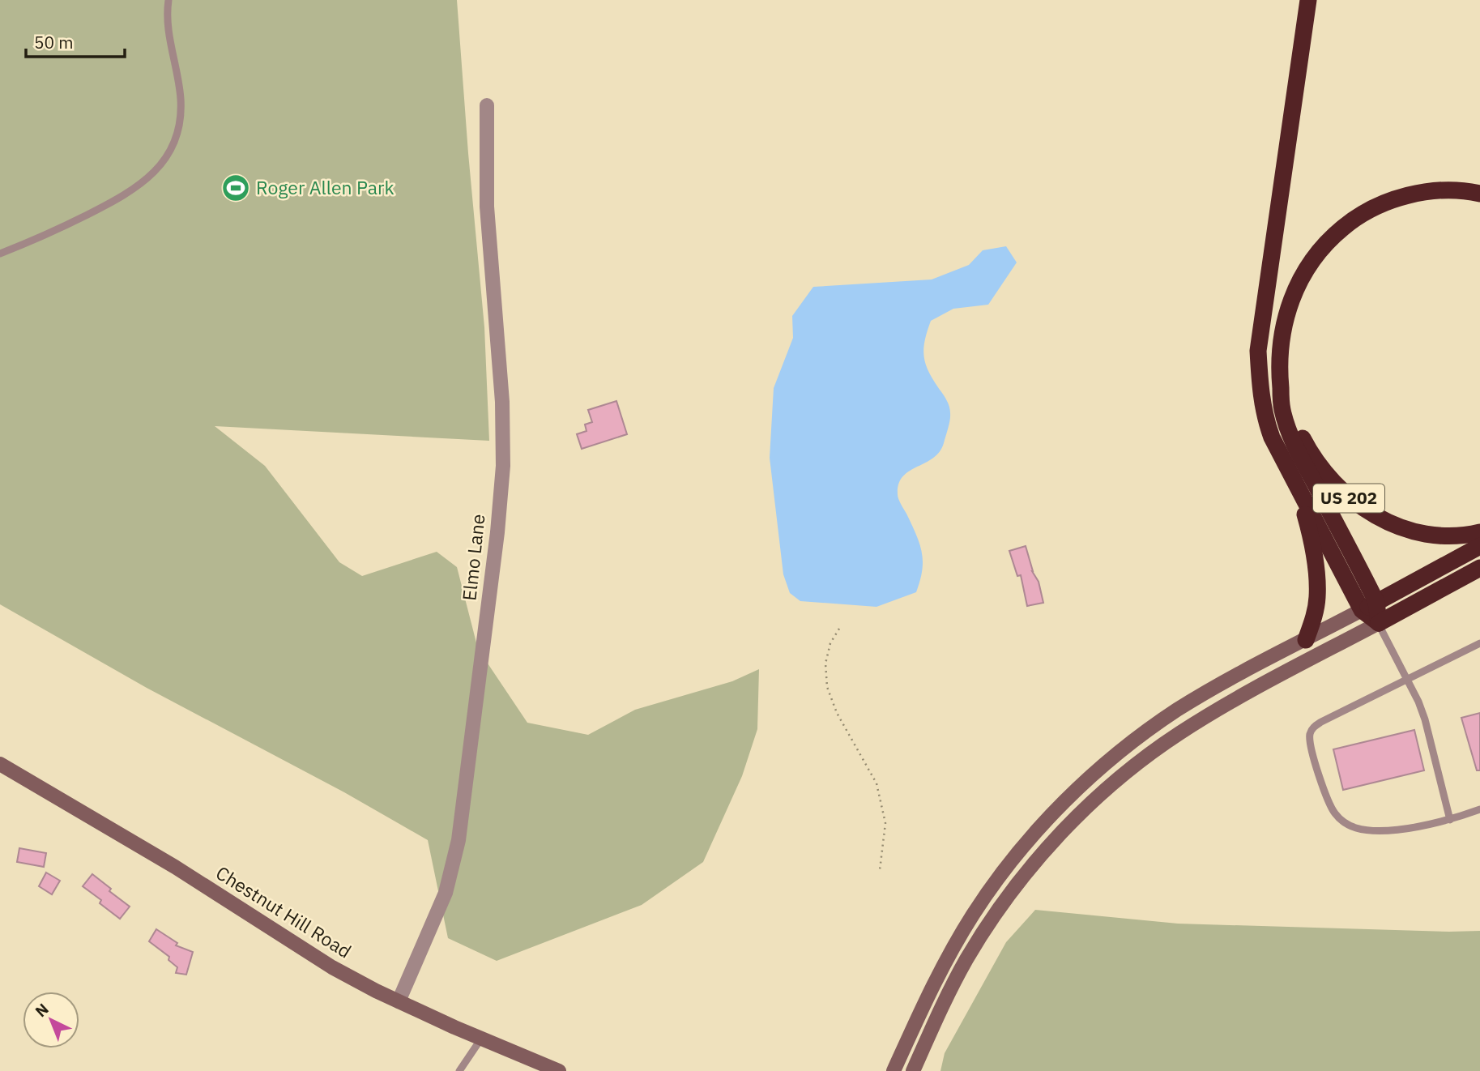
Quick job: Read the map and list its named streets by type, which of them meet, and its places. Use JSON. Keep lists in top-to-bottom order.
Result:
{
  "streets": {
    "highway": ["US 202"],
    "street": ["Elmo Lane", "Chestnut Hill Road"]
  },
  "crossings": [
    ["Elmo Lane", "Chestnut Hill Road"]
  ],
  "places": {
    "sports": ["Roger Allen Park"]
  },
  "scale_bar": "50 m",
  "north": "top left"
}
